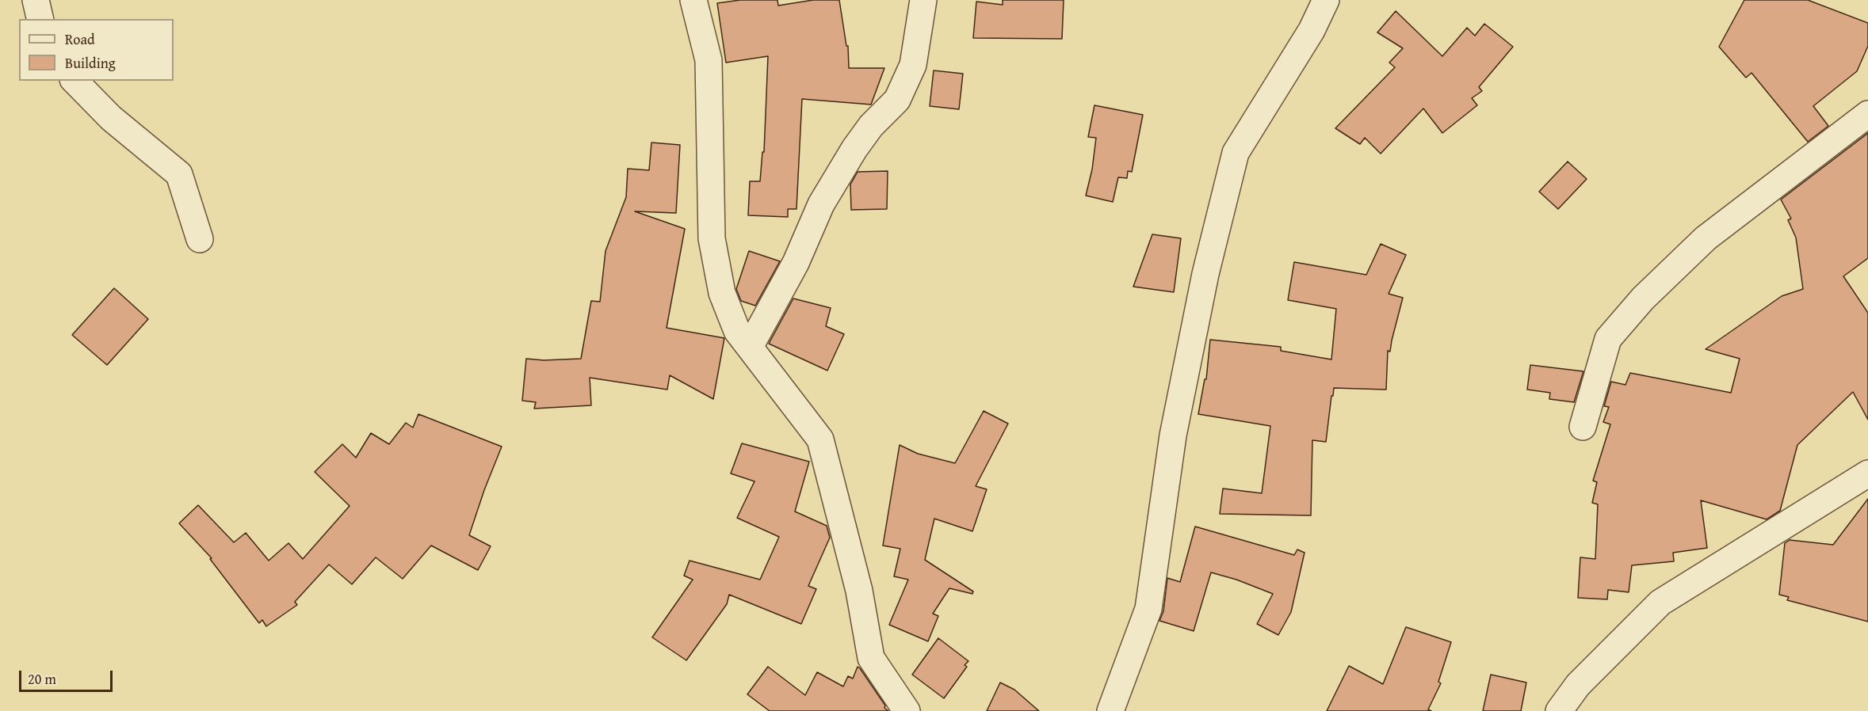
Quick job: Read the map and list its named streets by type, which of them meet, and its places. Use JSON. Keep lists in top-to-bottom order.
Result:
{
  "legend": ["Road", "Building"],
  "scale_bar": "20 m"
}
